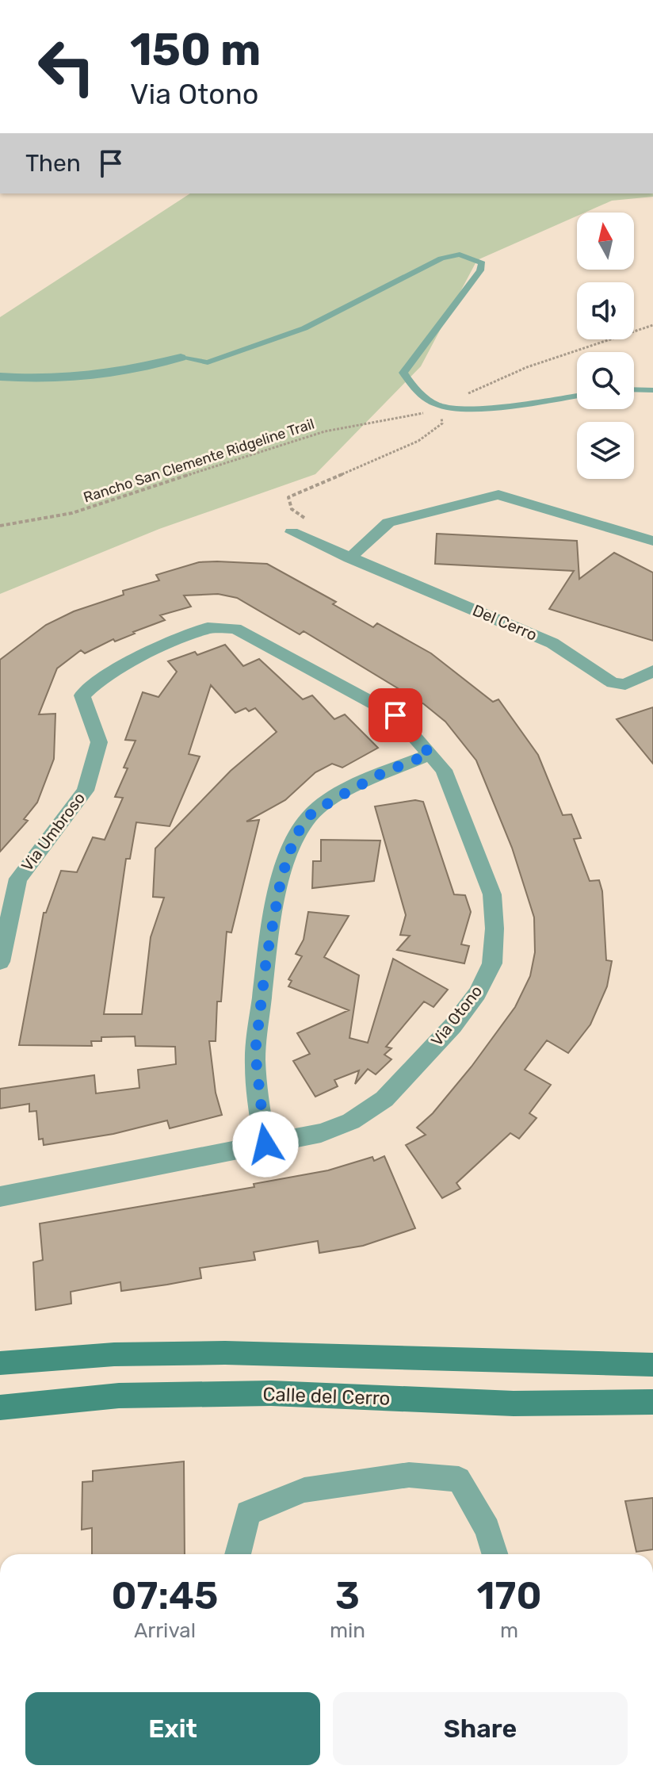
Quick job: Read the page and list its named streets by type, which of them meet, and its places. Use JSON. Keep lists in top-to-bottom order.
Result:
{
  "streets": {
    "main road": ["Calle del Cerro"],
    "street": ["Del Cerro", "Via Umbroso", "Via Otono"],
    "path": ["Rancho San Clemente Ridgeline Trail"]
  },
  "crossings": [
    ["Via Umbroso", "Via Otono"]
  ],
  "north": "top",
  "page": {
    "turn": ["150 m", "Via Otono"],
    "then": "Then",
    "eta": [
      "07:45",
      "Arrival",
      "3",
      "min",
      "170",
      "m"
    ],
    "buttons": ["Exit", "Share"]
  }
}
